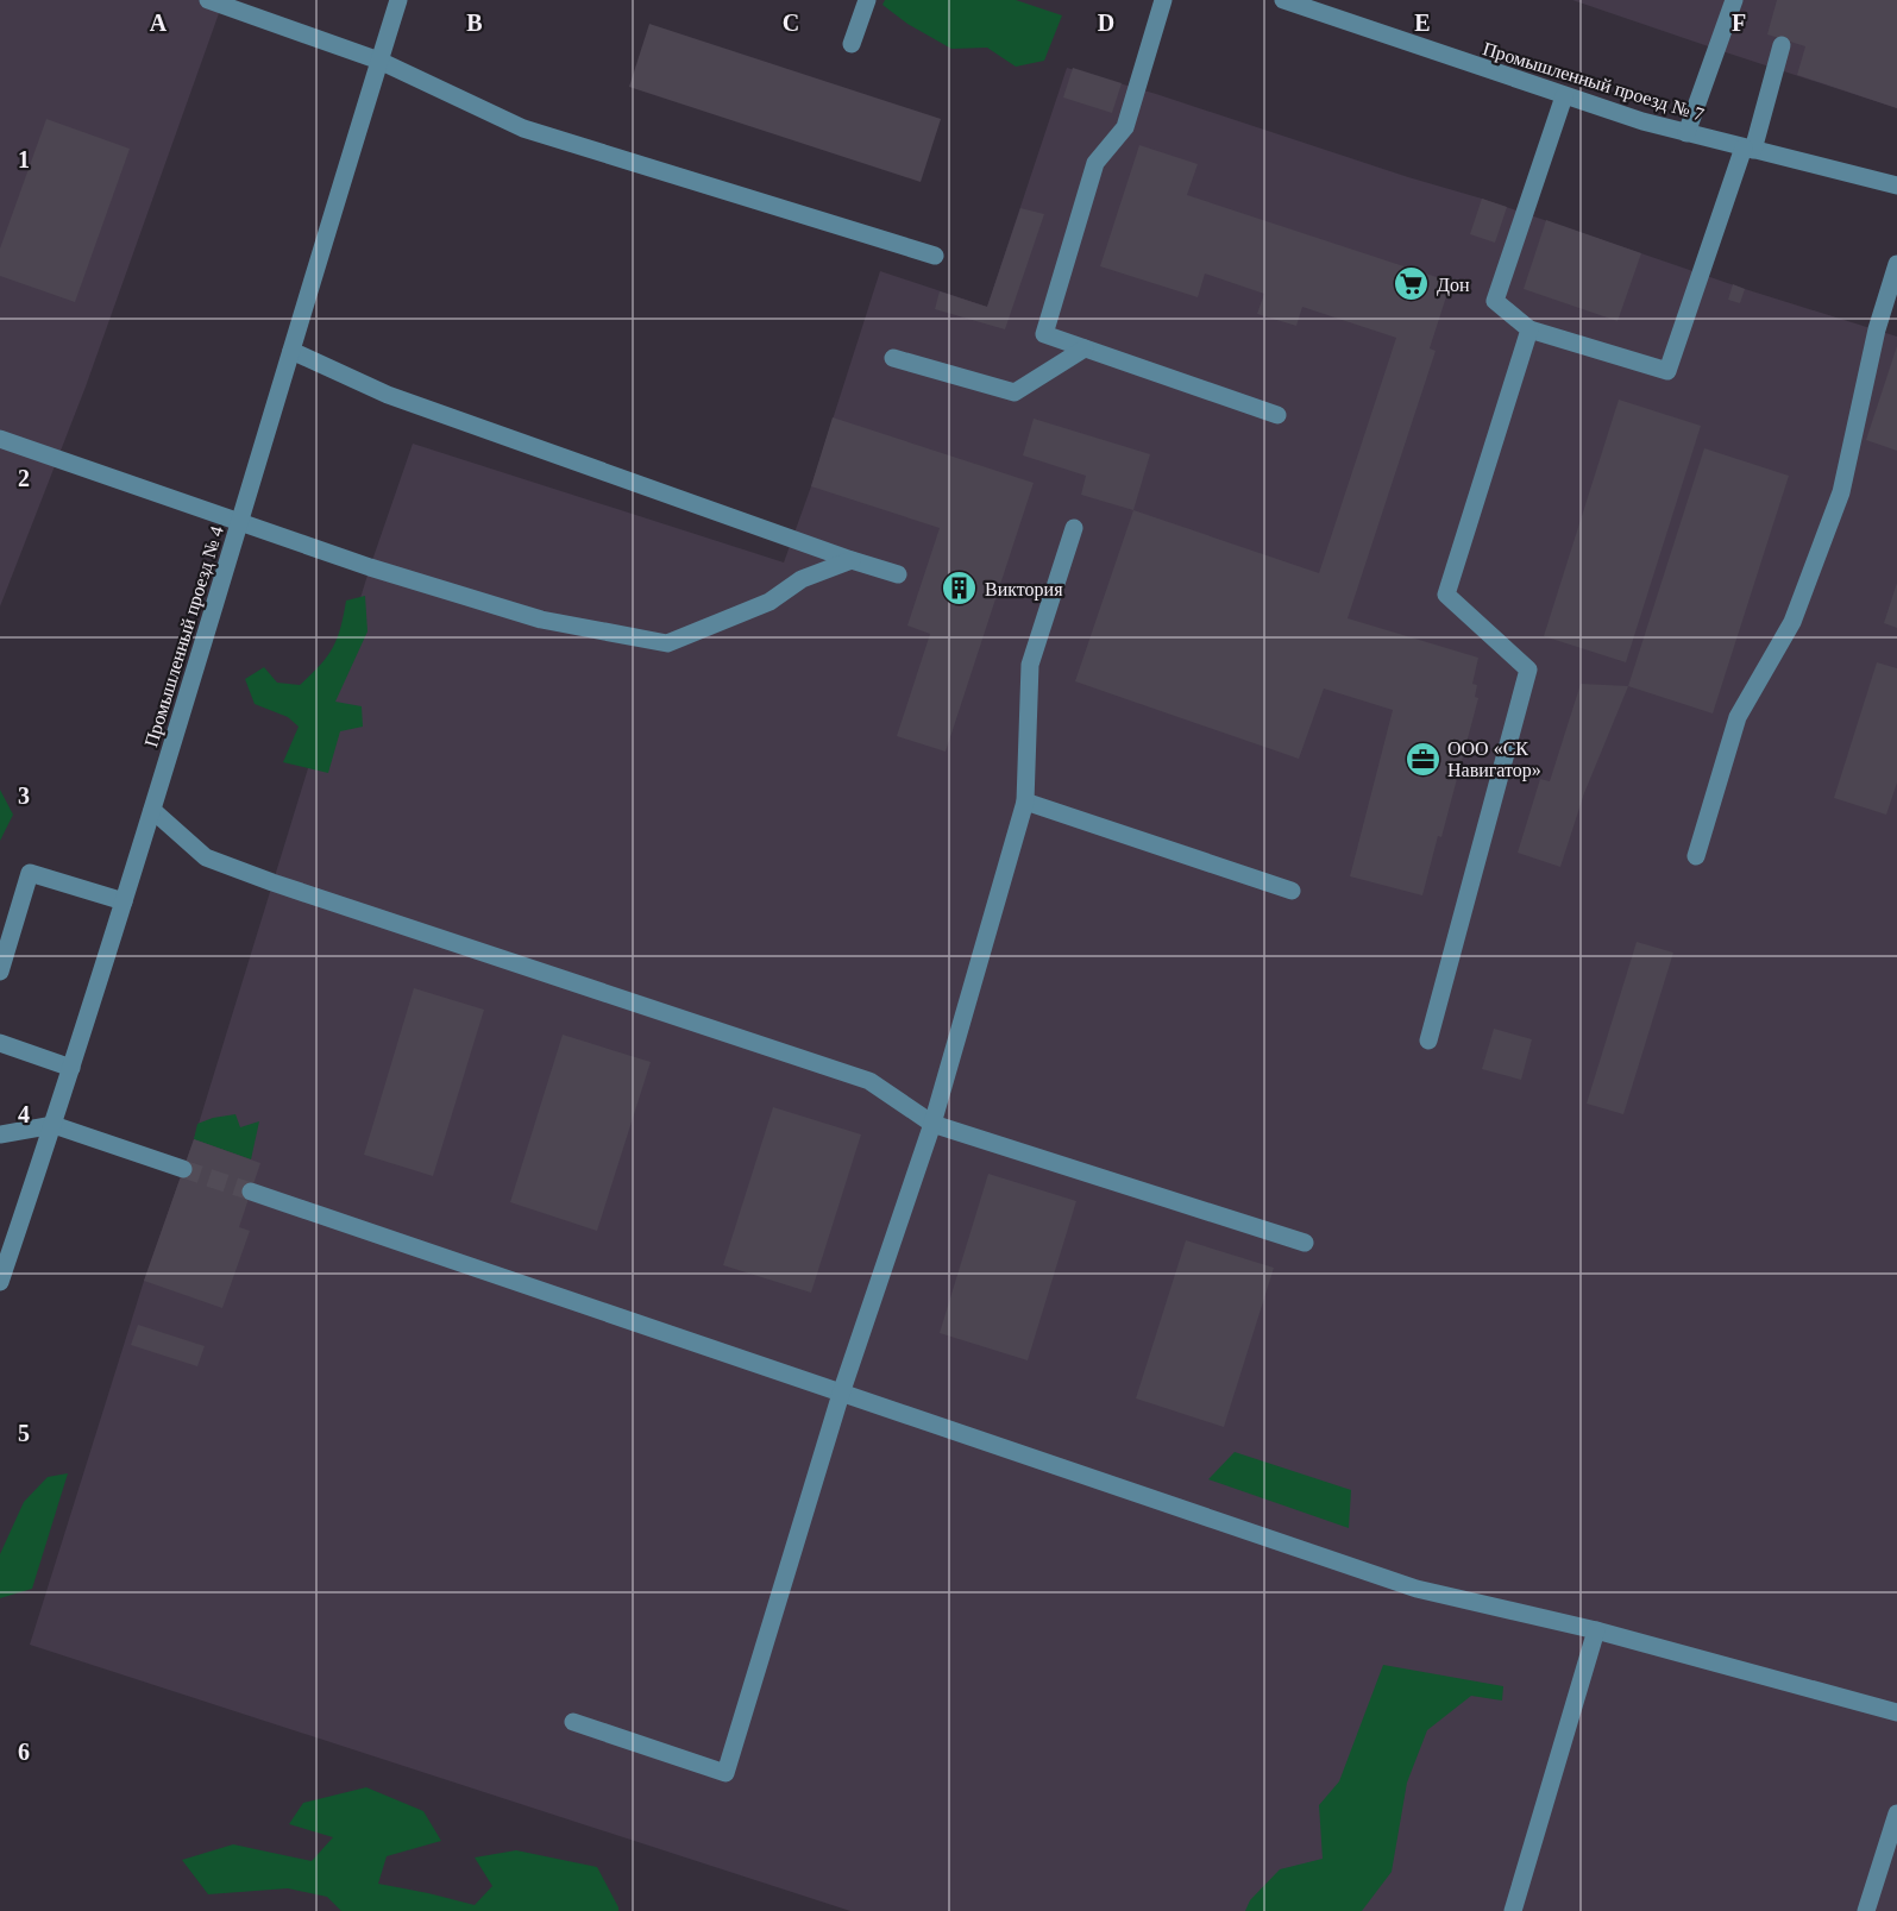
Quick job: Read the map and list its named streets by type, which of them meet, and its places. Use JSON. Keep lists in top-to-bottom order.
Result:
{
  "streets": {
    "street": ["Промышленный проезд № 7", "Промышленный проезд № 4"]
  },
  "places": {
    "supermarket": ["Дон"],
    "building": ["Виктория"],
    "office": ["ООО «СК Навигатор»"]
  },
  "grid": {
    "columns": [
      "A",
      "B",
      "C",
      "D",
      "E",
      "F"
    ],
    "rows": [
      "1",
      "2",
      "3",
      "4",
      "5",
      "6"
    ]
  }
}
